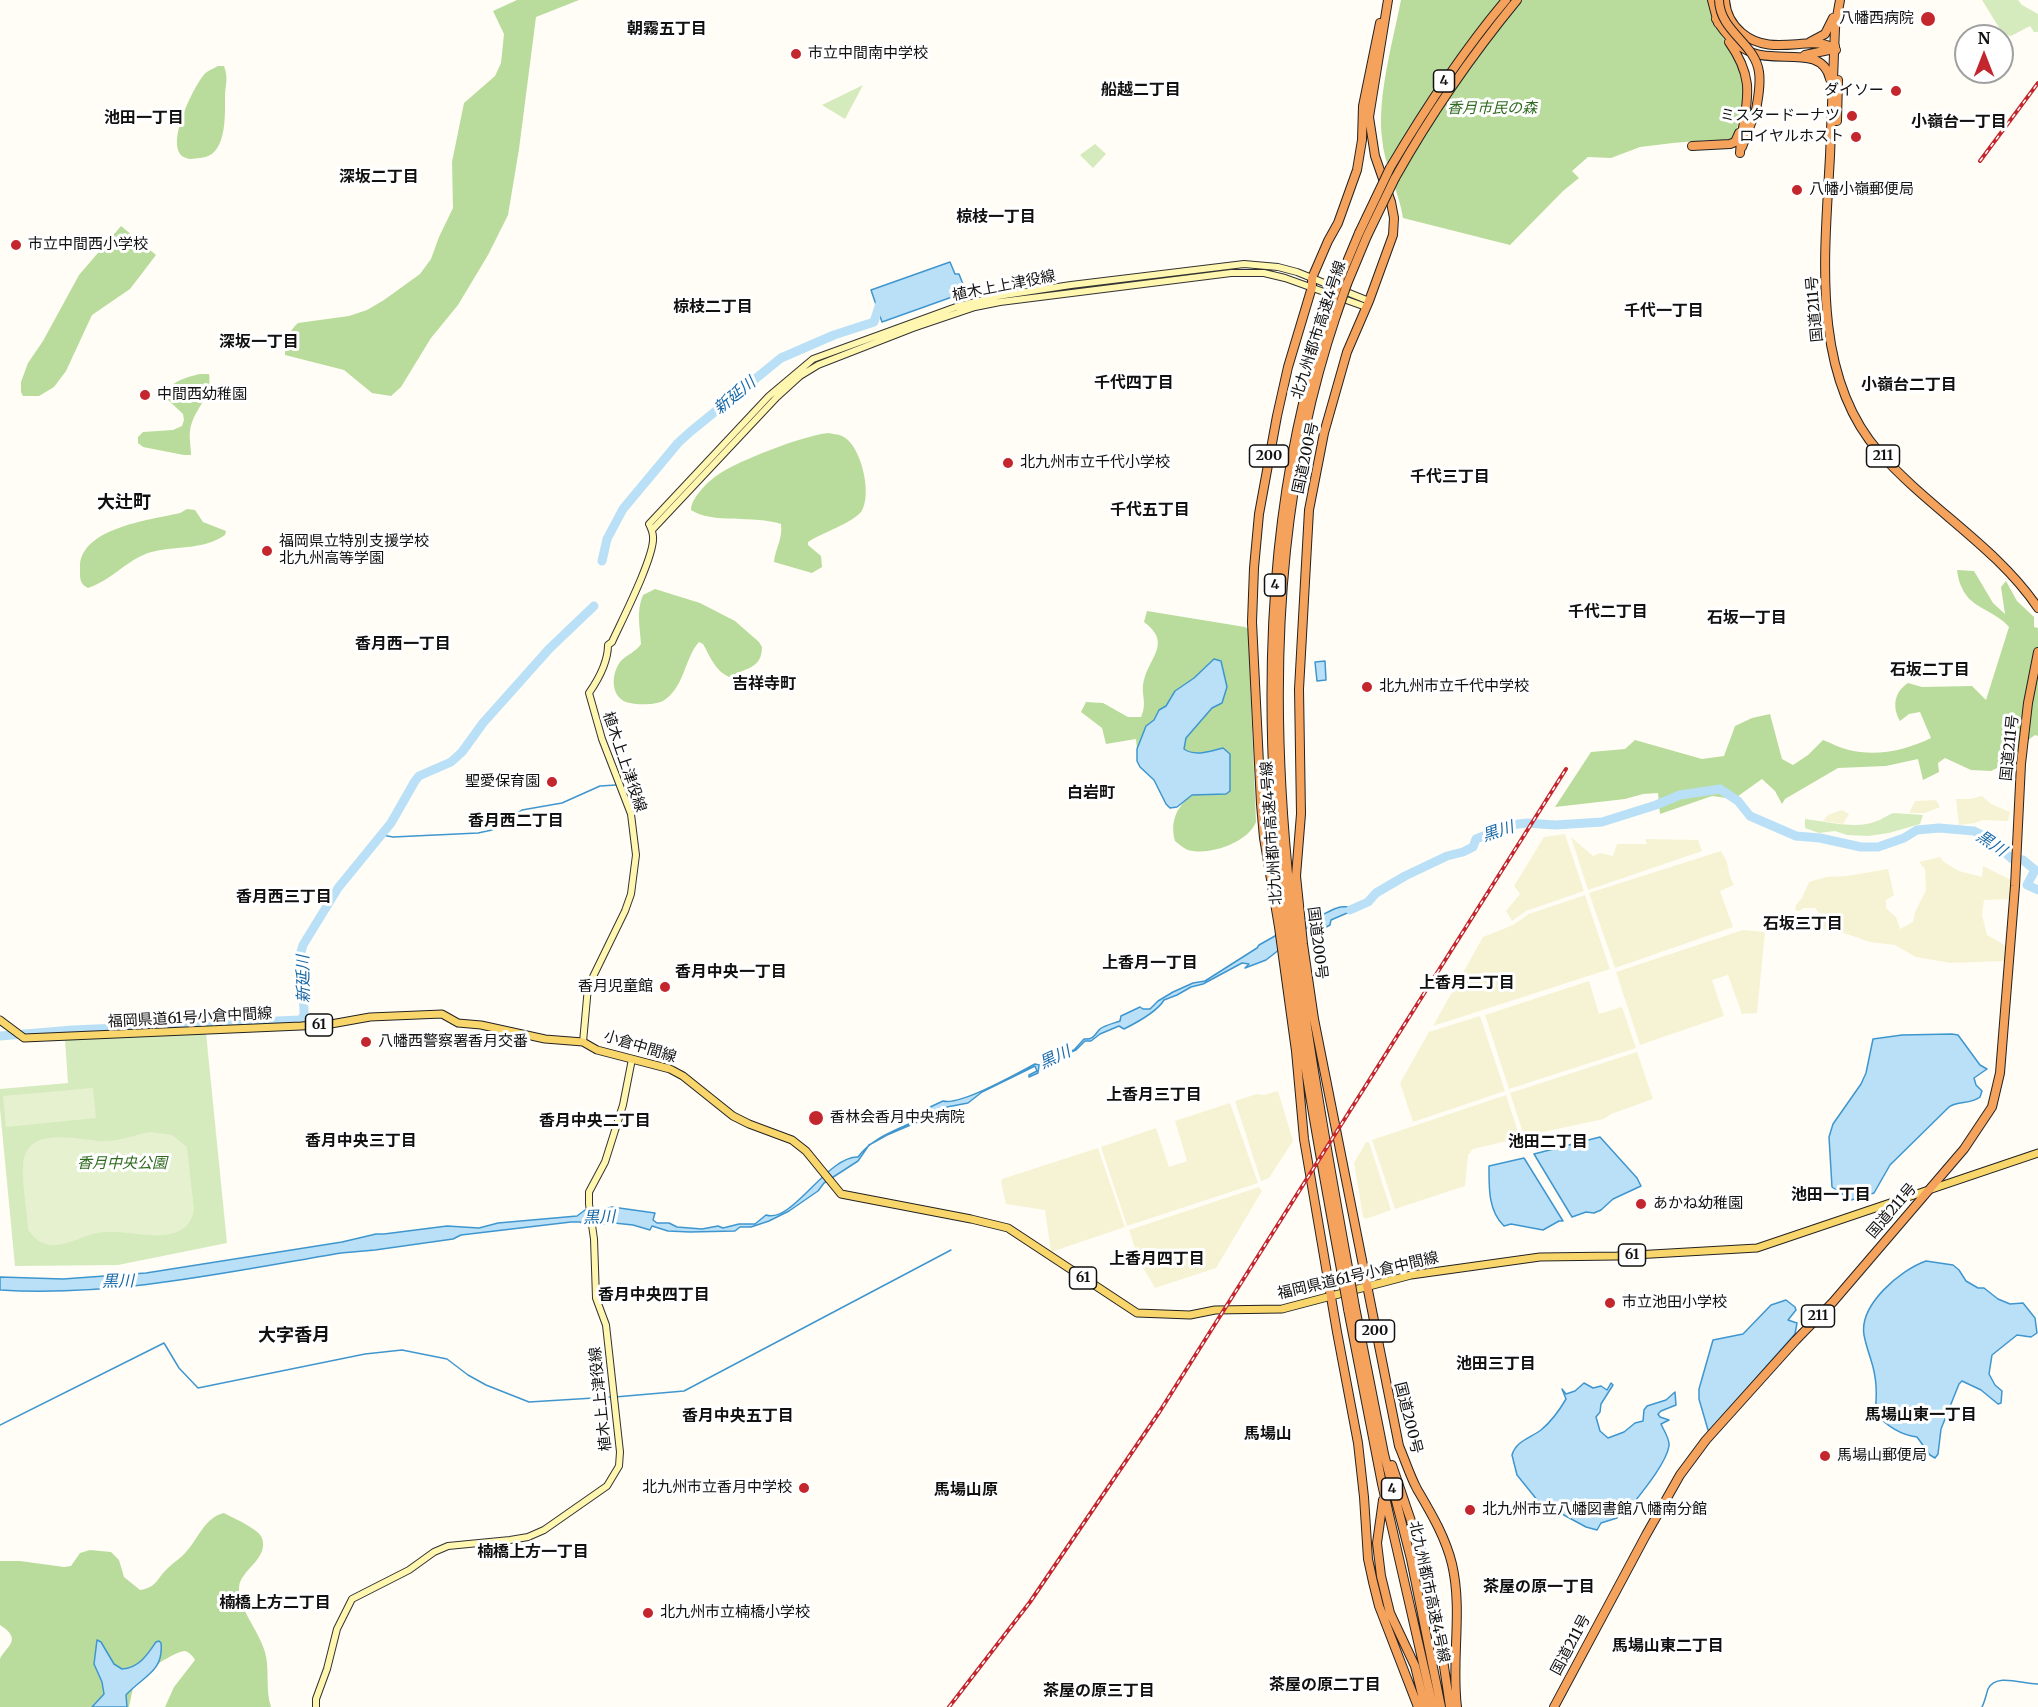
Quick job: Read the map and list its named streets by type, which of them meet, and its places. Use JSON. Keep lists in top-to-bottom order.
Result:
{
  "streets": {
    "highway": [
      "4",
      "国道211号",
      "北九州都市高速4号線",
      "200",
      "211",
      "国道200号"
    ],
    "main road": [
      "植木上上津役線",
      "福岡県道61号小倉中間線",
      "61",
      "小倉中間線"
    ]
  },
  "crossings": [
    ["植木上上津役線", "国道200号"],
    ["植木上上津役線", "小倉中間線"],
    ["国道211号", "福岡県道61号小倉中間線"],
    ["北九州都市高速4号線", "国道200号"],
    ["国道200号", "福岡県道61号小倉中間線"],
    ["福岡県道61号小倉中間線", "小倉中間線"]
  ],
  "districts": [
    "朝霧五丁目",
    "船越二丁目",
    "池田一丁目",
    "小嶺台一丁目",
    "深坂二丁目",
    "椋枝一丁目",
    "椋枝二丁目",
    "千代一丁目",
    "深坂一丁目",
    "千代四丁目",
    "小嶺台二丁目",
    "千代三丁目",
    "大辻町",
    "千代五丁目",
    "千代二丁目",
    "石坂一丁目",
    "香月西一丁目",
    "石坂二丁目",
    "吉祥寺町",
    "白岩町",
    "香月西二丁目",
    "香月西三丁目",
    "石坂三丁目",
    "上香月一丁目",
    "香月中央一丁目",
    "上香月二丁目",
    "上香月三丁目",
    "香月中央二丁目",
    "香月中央三丁目",
    "池田二丁目",
    "池田一丁目",
    "上香月四丁目",
    "香月中央四丁目",
    "大字香月",
    "池田三丁目",
    "馬場山東一丁目",
    "香月中央五丁目",
    "馬場山",
    "馬場山原",
    "楠橋上方一丁目",
    "茶屋の原一丁目",
    "楠橋上方二丁目",
    "馬場山東二丁目",
    "茶屋の原二丁目",
    "茶屋の原三丁目"
  ],
  "water": ["新延川", "黒川"],
  "parks": ["香月市民の森", "香月中央公園"],
  "places": [
    "八幡西病院",
    "市立中間南中学校",
    "ダイソー",
    "ミスタードーナツ",
    "ロイヤルホスト",
    "八幡小嶺郵便局",
    "市立中間西小学校",
    "中間西幼稚園",
    "北九州市立千代小学校",
    "福岡県立特別支援学校 北九州高等学園",
    "北九州市立千代中学校",
    "聖愛保育園",
    "香月児童館",
    "八幡西警察署香月交番",
    "香林会香月中央病院",
    "あかね幼稚園",
    "市立池田小学校",
    "馬場山郵便局",
    "北九州市立香月中学校",
    "北九州市立八幡図書館八幡南分館",
    "北九州市立楠橋小学校"
  ],
  "north": "top"
}
